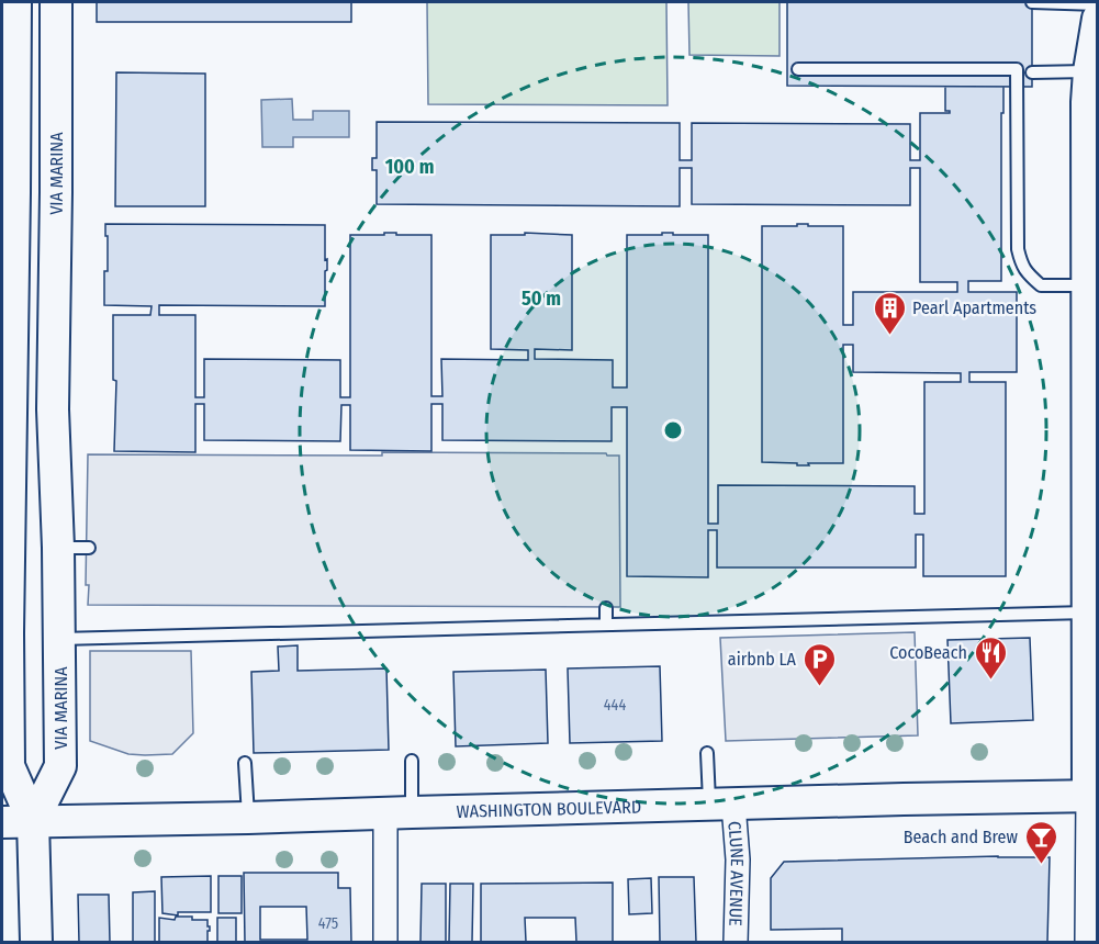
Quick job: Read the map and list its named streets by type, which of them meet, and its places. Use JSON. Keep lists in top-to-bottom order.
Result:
{
  "streets": {
    "street": ["VIA MARINA", "WASHINGTON BOULEVARD", "CLUNE AVENUE"]
  },
  "crossings": [
    ["VIA MARINA", "WASHINGTON BOULEVARD"],
    ["WASHINGTON BOULEVARD", "CLUNE AVENUE"]
  ],
  "places": {
    "building": ["Pearl Apartments"],
    "restaurant": ["CocoBeach"],
    "parking": ["airbnb LA"],
    "bar": ["Beach and Brew"]
  },
  "house_numbers": ["444", "475"],
  "rings": ["100 m", "50 m"]
}
